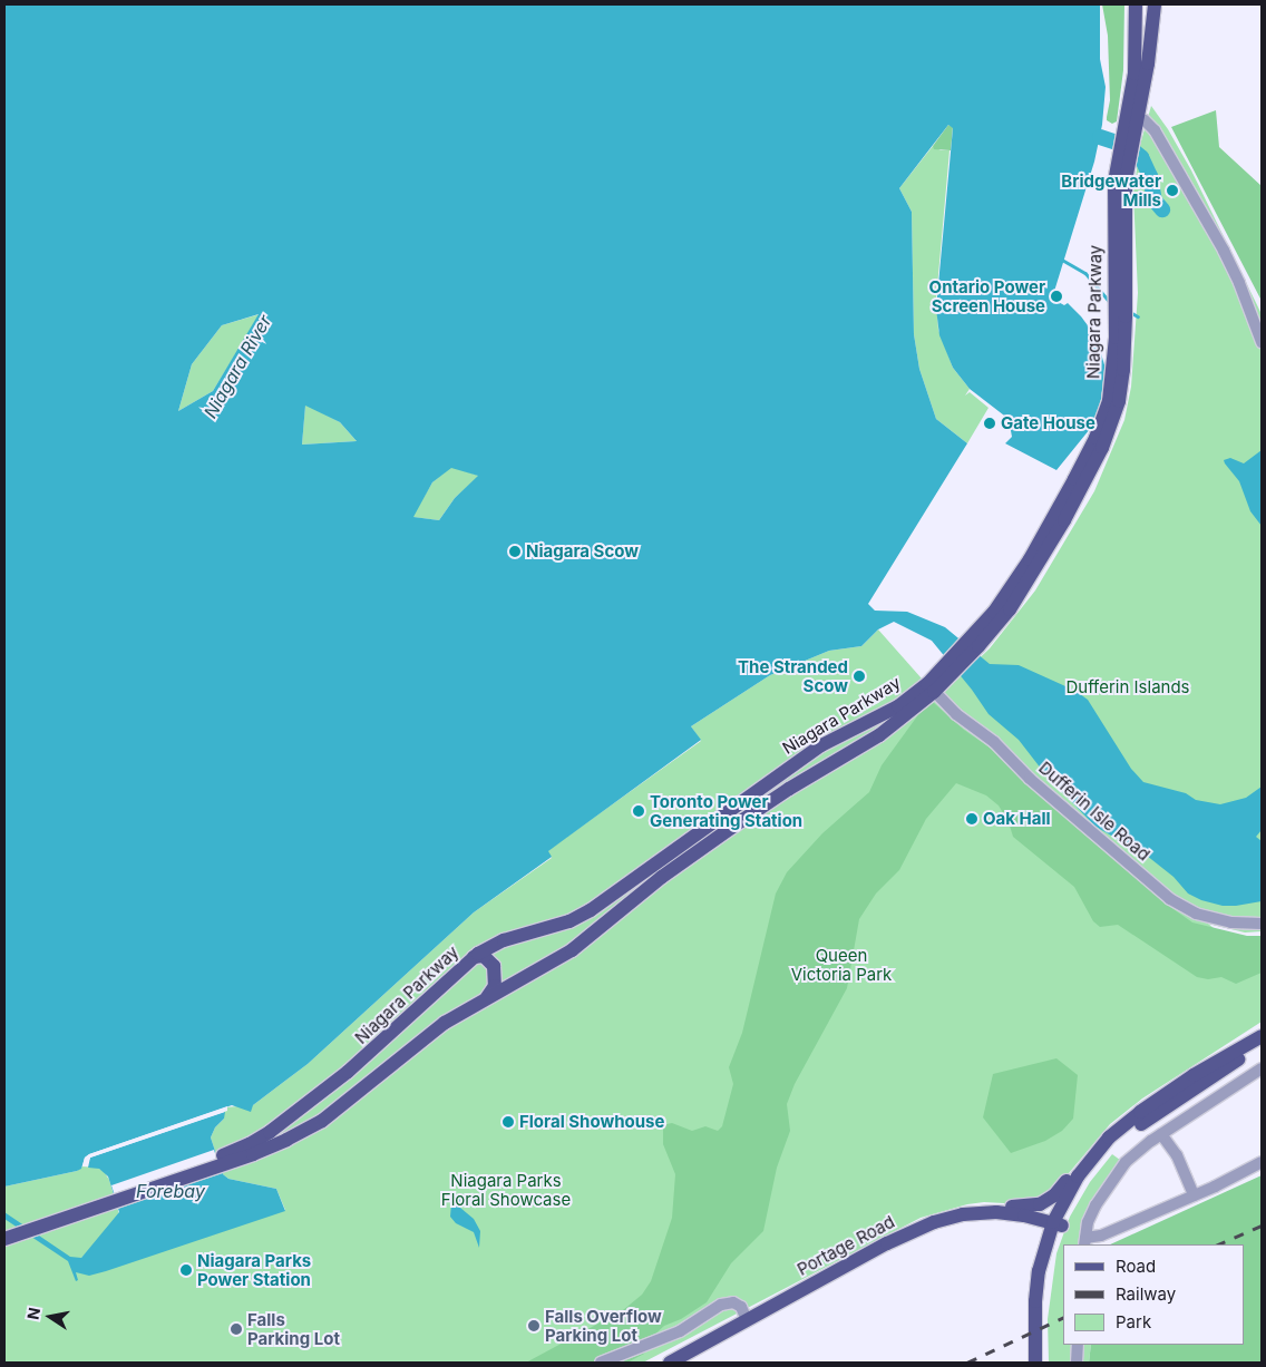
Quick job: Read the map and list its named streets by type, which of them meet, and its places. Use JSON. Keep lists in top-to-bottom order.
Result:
{
  "streets": {
    "main road": ["Niagara Parkway", "Portage Road"],
    "street": ["Dufferin Isle Road"]
  },
  "crossings": [
    ["Niagara Parkway", "Dufferin Isle Road"]
  ],
  "water": ["Niagara River", "Forebay"],
  "parks": ["Dufferin Islands", "Queen Victoria Park", "Niagara Parks Floral Showcase"],
  "places": [
    "Bridgewater Mills",
    "Ontario Power Screen House",
    "Gate House",
    "Niagara Scow",
    "The Stranded Scow",
    "Toronto Power Generating Station",
    "Oak Hall",
    "Floral Showhouse",
    "Niagara Parks Power Station",
    "Falls Overflow Parking Lot",
    "Falls Parking Lot"
  ],
  "legend": ["Road", "Railway", "Park"],
  "north": "left"
}
